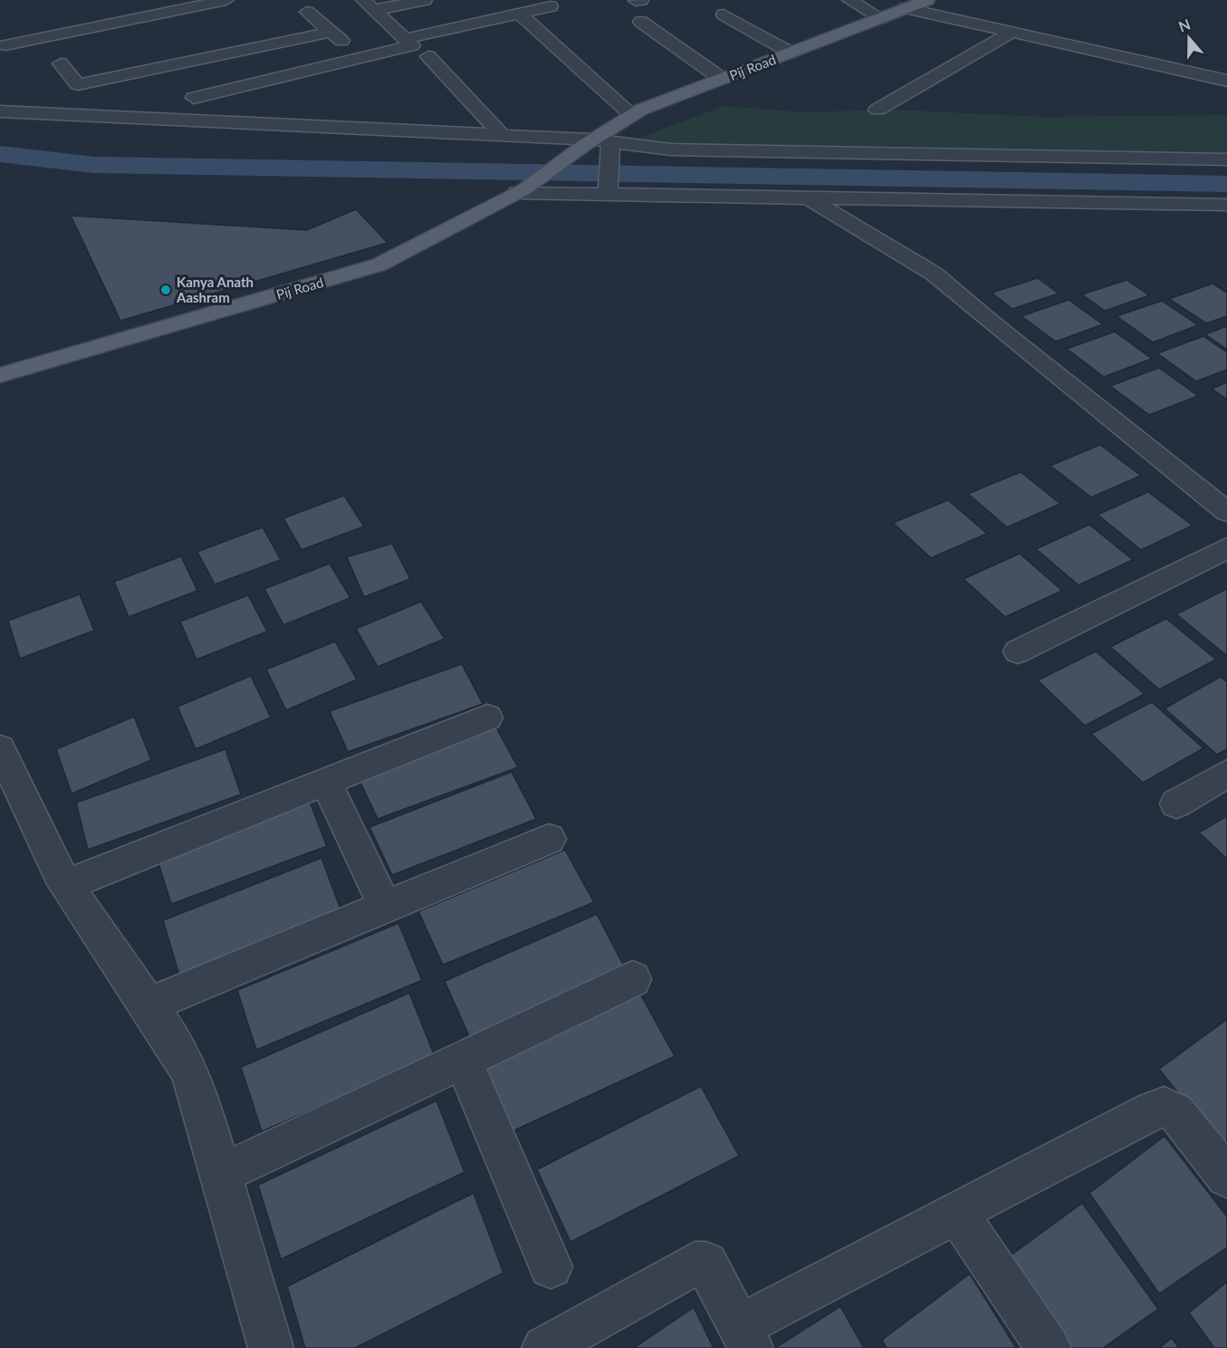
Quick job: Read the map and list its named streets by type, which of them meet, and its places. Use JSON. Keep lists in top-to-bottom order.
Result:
{
  "streets": {
    "main road": ["Pij Road"]
  },
  "places": ["Kanya Anath Aashram"],
  "north": "top"
}
